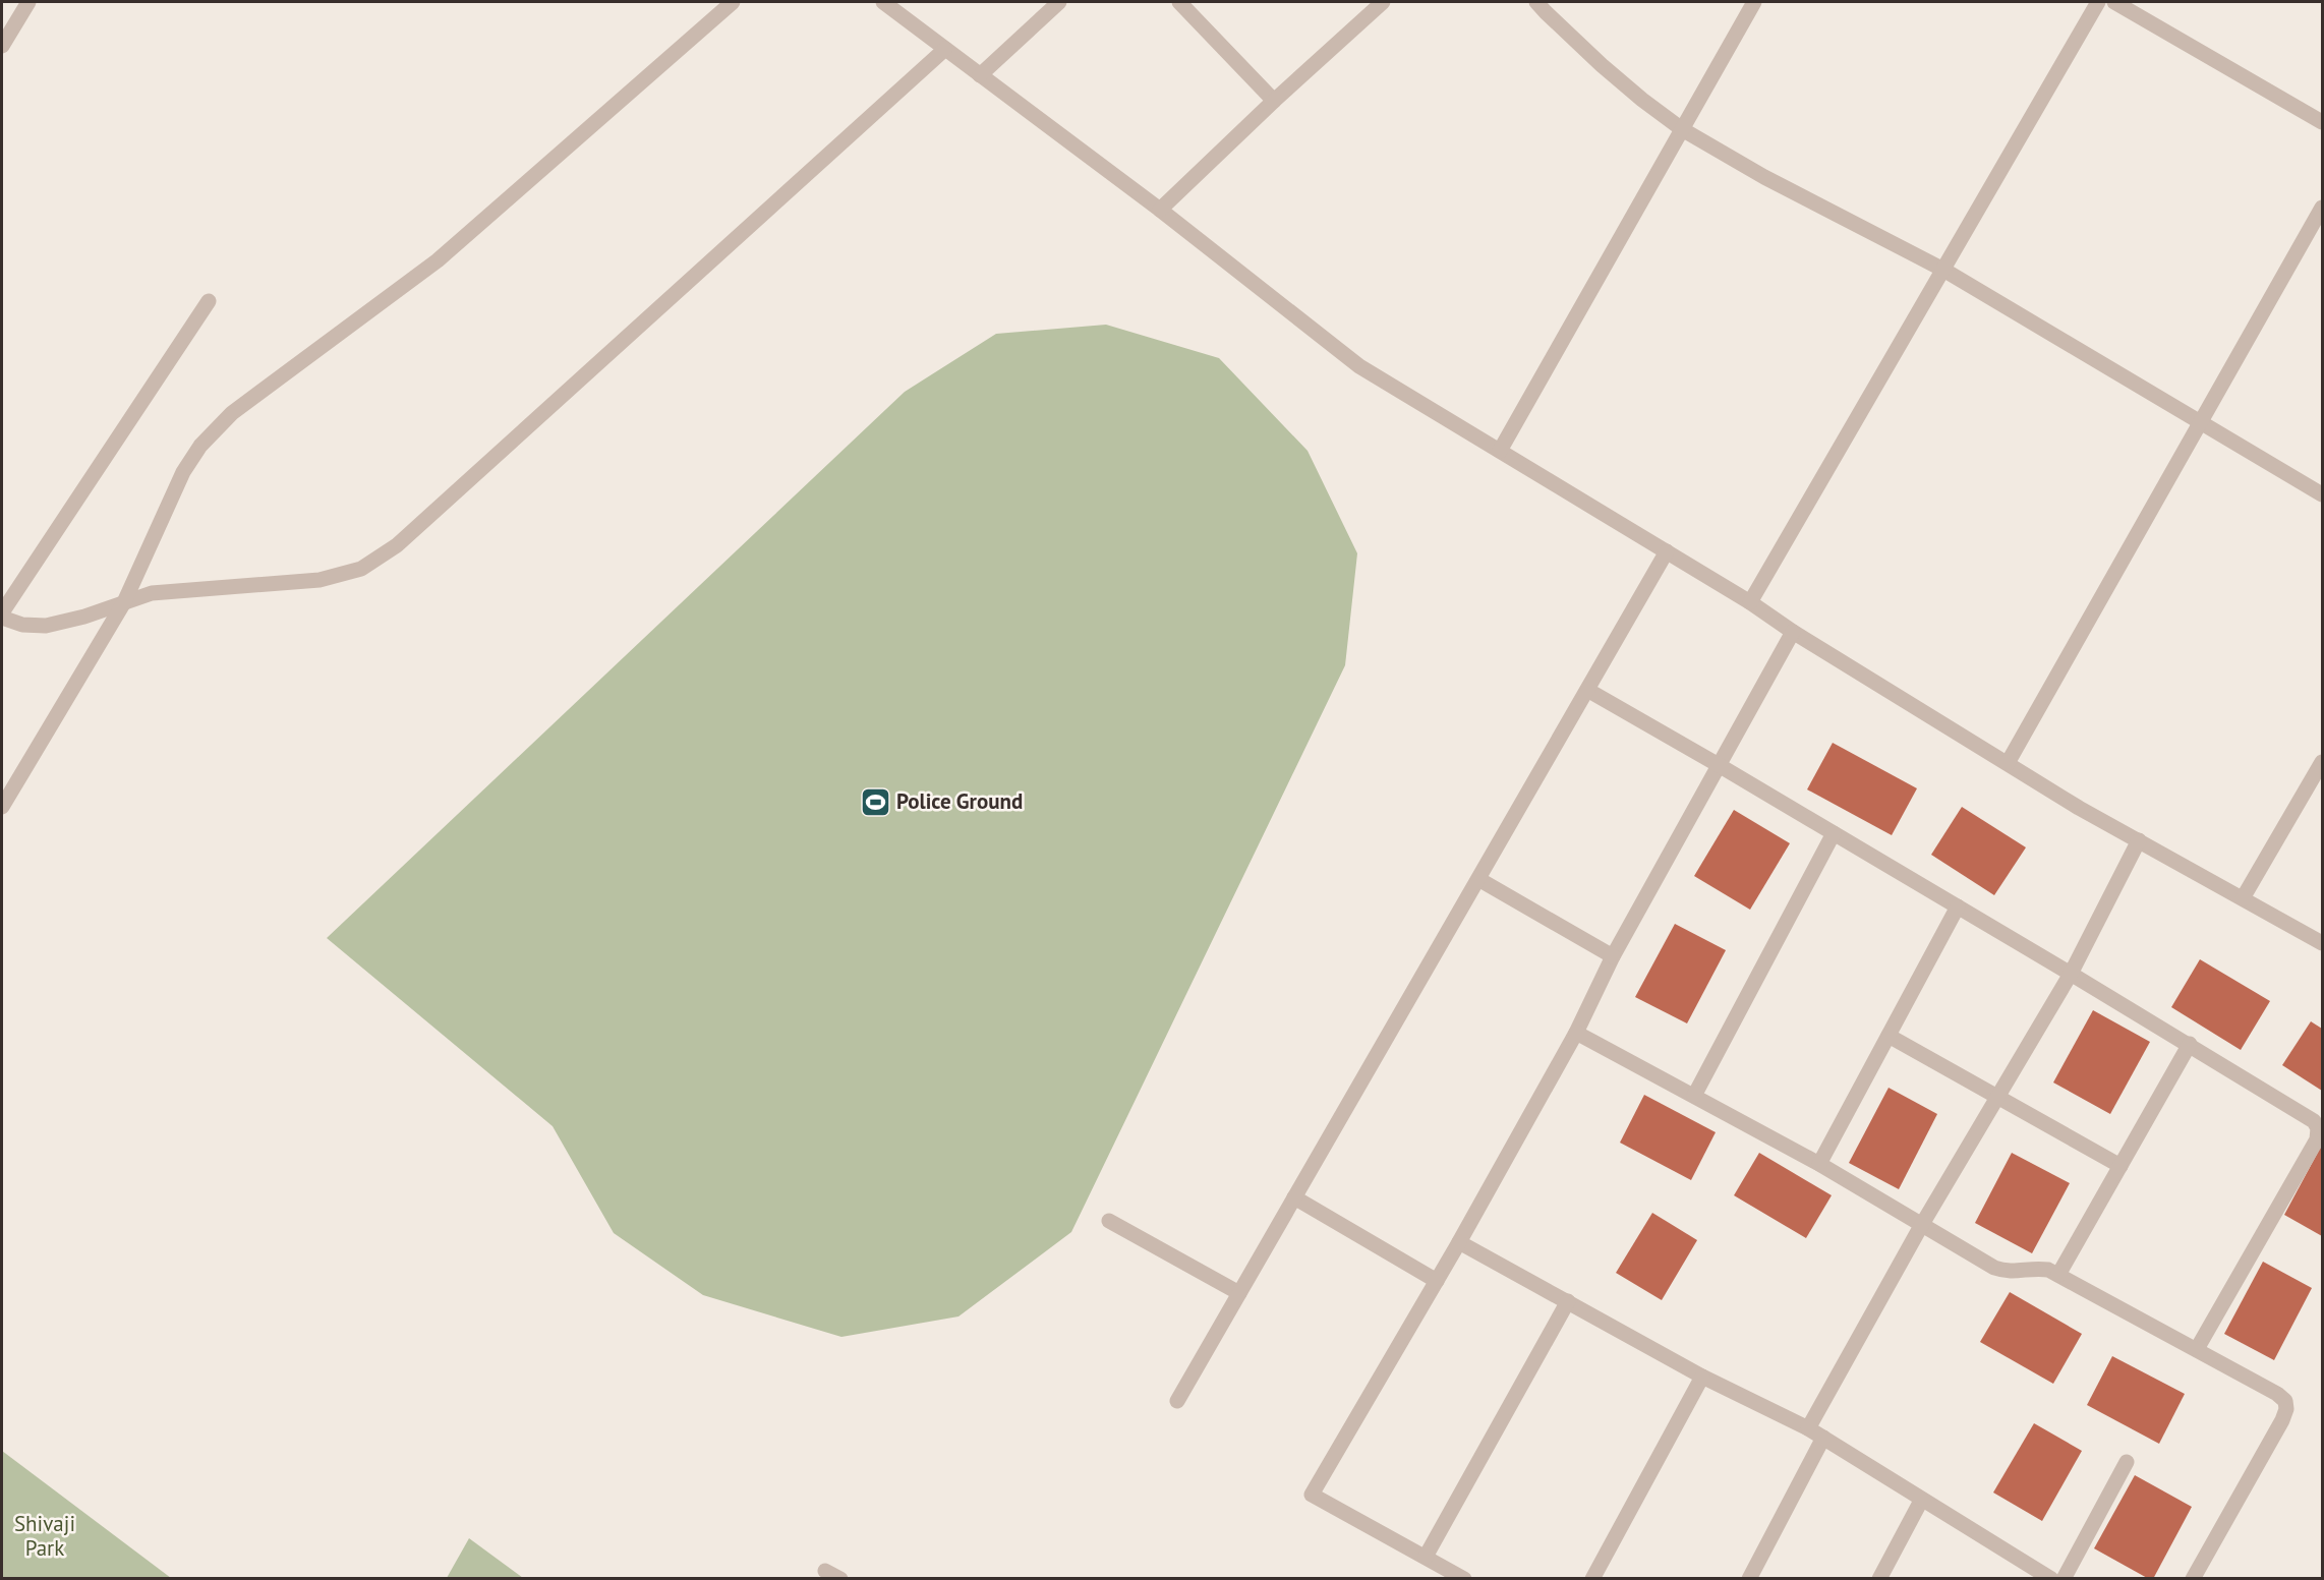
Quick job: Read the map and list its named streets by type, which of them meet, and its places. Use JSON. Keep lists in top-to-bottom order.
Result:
{
  "parks": ["Shivaji Park"],
  "places": {
    "sports": ["Police Ground"]
  }
}
